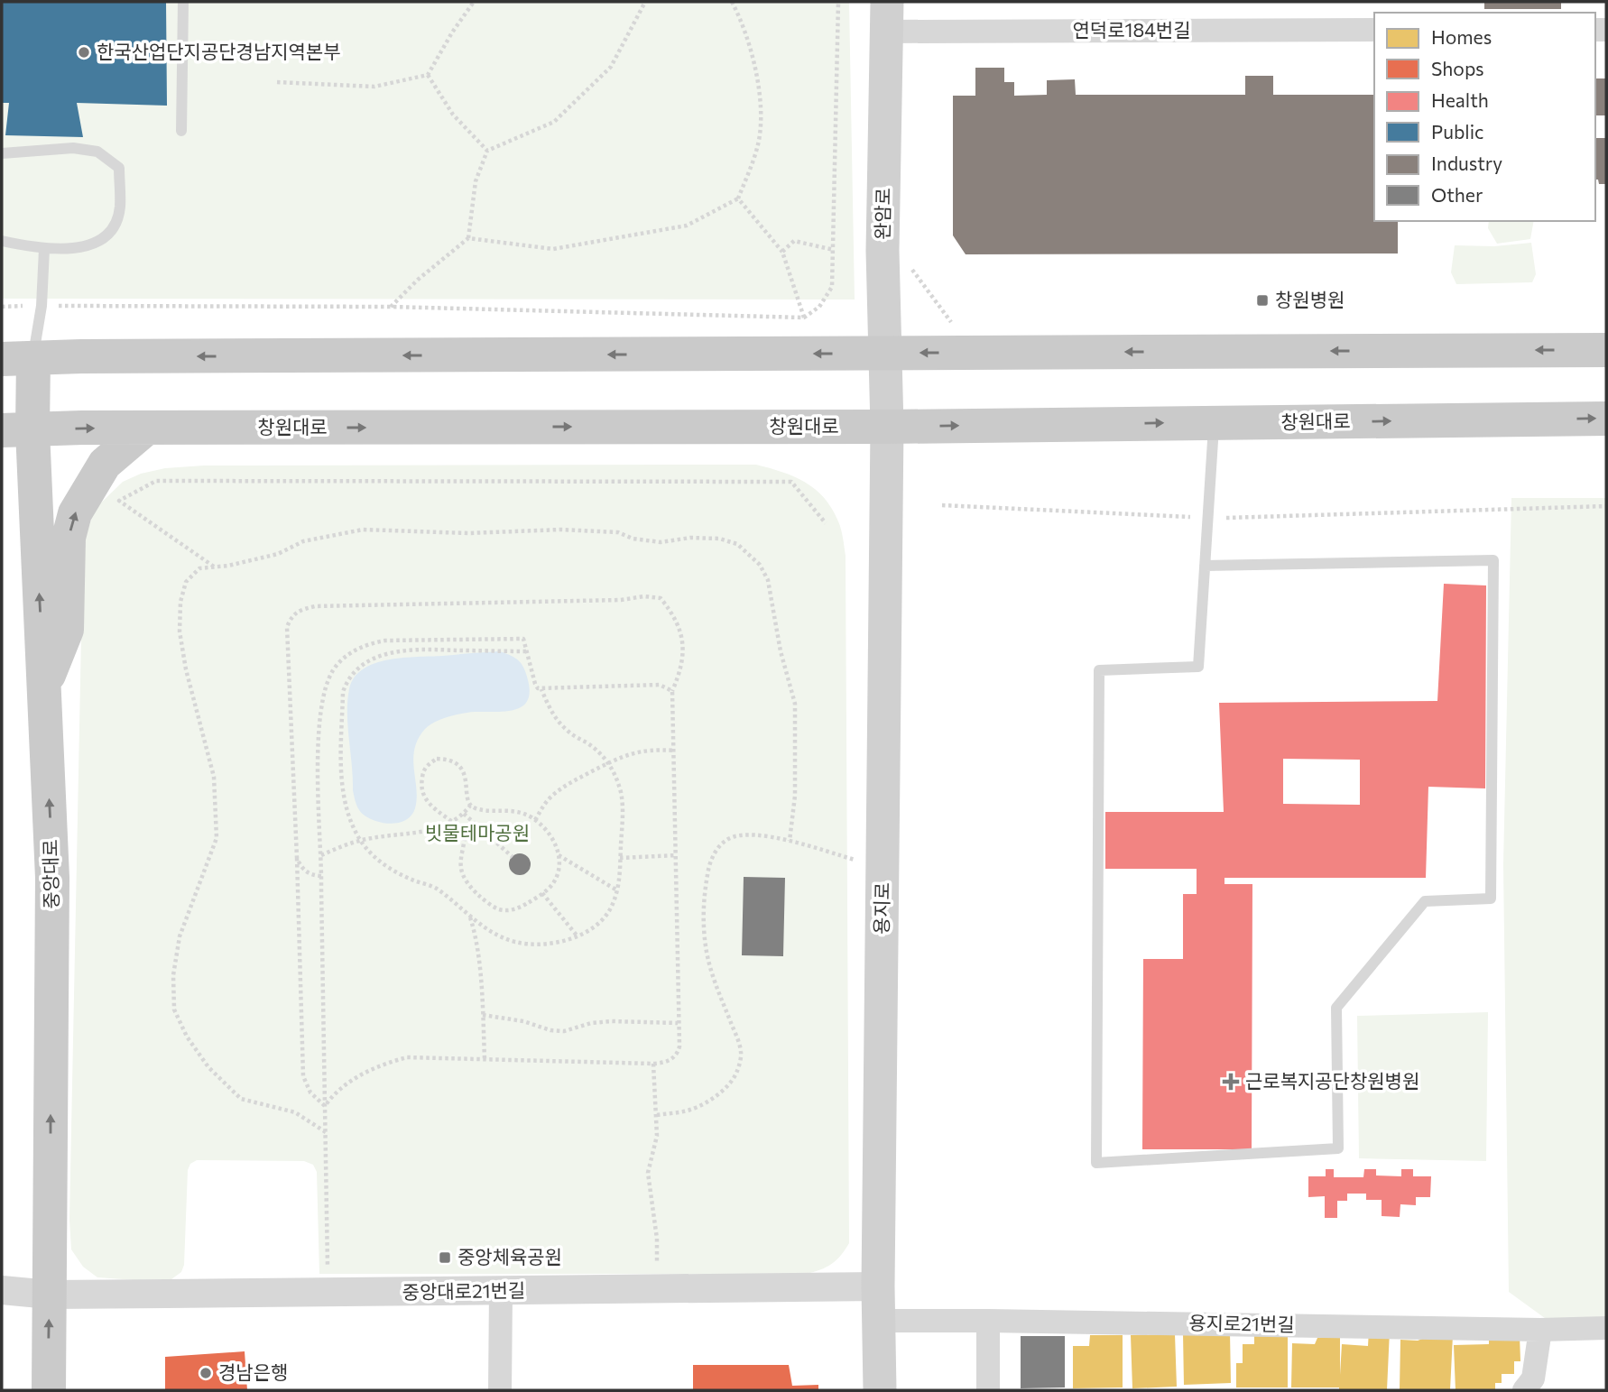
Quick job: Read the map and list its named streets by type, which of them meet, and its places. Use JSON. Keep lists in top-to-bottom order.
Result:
{
  "streets": {
    "main road": [
      "완암로",
      "창원대로",
      "중앙대로",
      "용지로"
    ],
    "street": ["연덕로184번길", "중앙대로21번길", "용지로21번길"]
  },
  "crossings": [
    ["연덕로184번길", "완암로"],
    ["완암로", "창원대로"],
    ["완암로", "용지로"],
    ["창원대로", "중앙대로"],
    ["창원대로", "용지로"],
    ["중앙대로", "중앙대로21번길"],
    ["용지로", "중앙대로21번길"],
    ["용지로", "용지로21번길"]
  ],
  "one_way": ["중앙대로"],
  "parks": ["빗물테마공원"],
  "places": {
    "other": ["한국산업단지공단경남지역본부", "경남은행"],
    "transit": ["창원병원", "중앙체육공원"],
    "health": ["근로복지공단창원병원"]
  },
  "legend": [
    "Homes",
    "Shops",
    "Health",
    "Public",
    "Industry",
    "Other"
  ]
}
